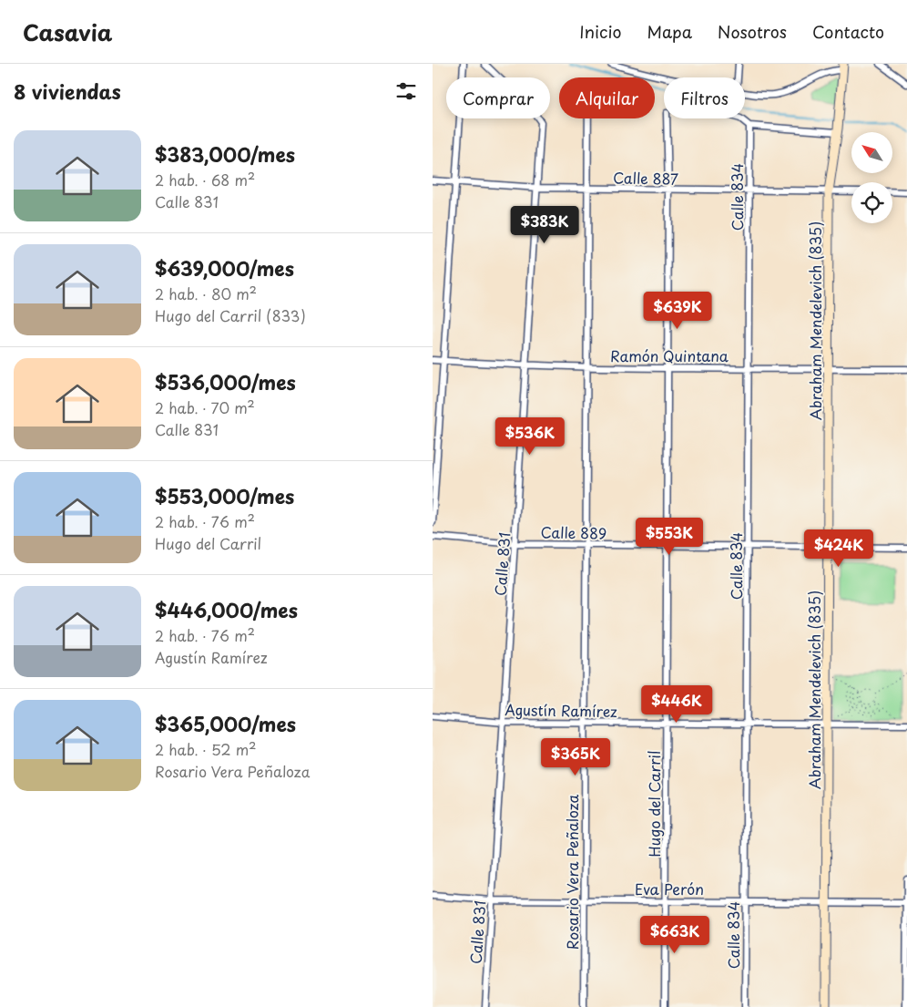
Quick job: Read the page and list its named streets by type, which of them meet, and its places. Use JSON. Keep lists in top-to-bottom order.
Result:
{
  "streets": {
    "street": [
      "Calle 887",
      "Calle 834",
      "Abraham Mendelevich (835)",
      "Ramón Quintana",
      "Calle 889",
      "Calle 831",
      "Agustín Ramírez",
      "Hugo del Carril",
      "Rosario Vera Peñaloza",
      "Eva Perón"
    ]
  },
  "crossings": [
    ["Calle 887", "Calle 834"],
    ["Calle 887", "Abraham Mendelevich (835)"],
    ["Calle 887", "Calle 831"],
    ["Calle 887", "Hugo del Carril"],
    ["Calle 887", "Rosario Vera Peñaloza"],
    ["Calle 834", "Ramón Quintana"],
    ["Calle 834", "Calle 889"],
    ["Calle 834", "Agustín Ramírez"],
    ["Calle 834", "Eva Perón"],
    ["Abraham Mendelevich (835)", "Ramón Quintana"],
    ["Abraham Mendelevich (835)", "Calle 889"],
    ["Abraham Mendelevich (835)", "Agustín Ramírez"],
    ["Abraham Mendelevich (835)", "Eva Perón"],
    ["Ramón Quintana", "Calle 831"],
    ["Ramón Quintana", "Hugo del Carril"],
    ["Ramón Quintana", "Rosario Vera Peñaloza"],
    ["Calle 889", "Calle 831"],
    ["Calle 889", "Hugo del Carril"],
    ["Calle 889", "Rosario Vera Peñaloza"],
    ["Calle 831", "Agustín Ramírez"],
    ["Calle 831", "Eva Perón"],
    ["Agustín Ramírez", "Hugo del Carril"],
    ["Agustín Ramírez", "Rosario Vera Peñaloza"],
    ["Hugo del Carril", "Eva Perón"],
    ["Rosario Vera Peñaloza", "Eva Perón"]
  ],
  "north": "top left",
  "page": {
    "header": "Casavia",
    "nav": [
      "Inicio",
      "Mapa",
      "Nosotros",
      "Contacto"
    ],
    "heading": "8 viviendas",
    "chip": ["Comprar", "Alquilar", "Filtros"],
    "list": [
      {
        "name": "$383,000/mes",
        "note": "2 hab. · 68 m² · Calle 831"
      },
      {
        "name": "$639,000/mes",
        "note": "2 hab. · 80 m² · Hugo del Carril (833)"
      },
      {
        "name": "$536,000/mes",
        "note": "2 hab. · 70 m² · Calle 831"
      },
      {
        "name": "$553,000/mes",
        "note": "2 hab. · 76 m² · Hugo del Carril"
      },
      {
        "name": "$446,000/mes",
        "note": "2 hab. · 76 m² · Agustín Ramírez"
      },
      {
        "name": "$365,000/mes",
        "note": "2 hab. · 52 m² · Rosario Vera Peñaloza"
      }
    ],
    "price": [
      "$383K",
      "$639K",
      "$536K",
      "$553K",
      "$424K",
      "$446K",
      "$365K",
      "$663K"
    ]
  }
}
